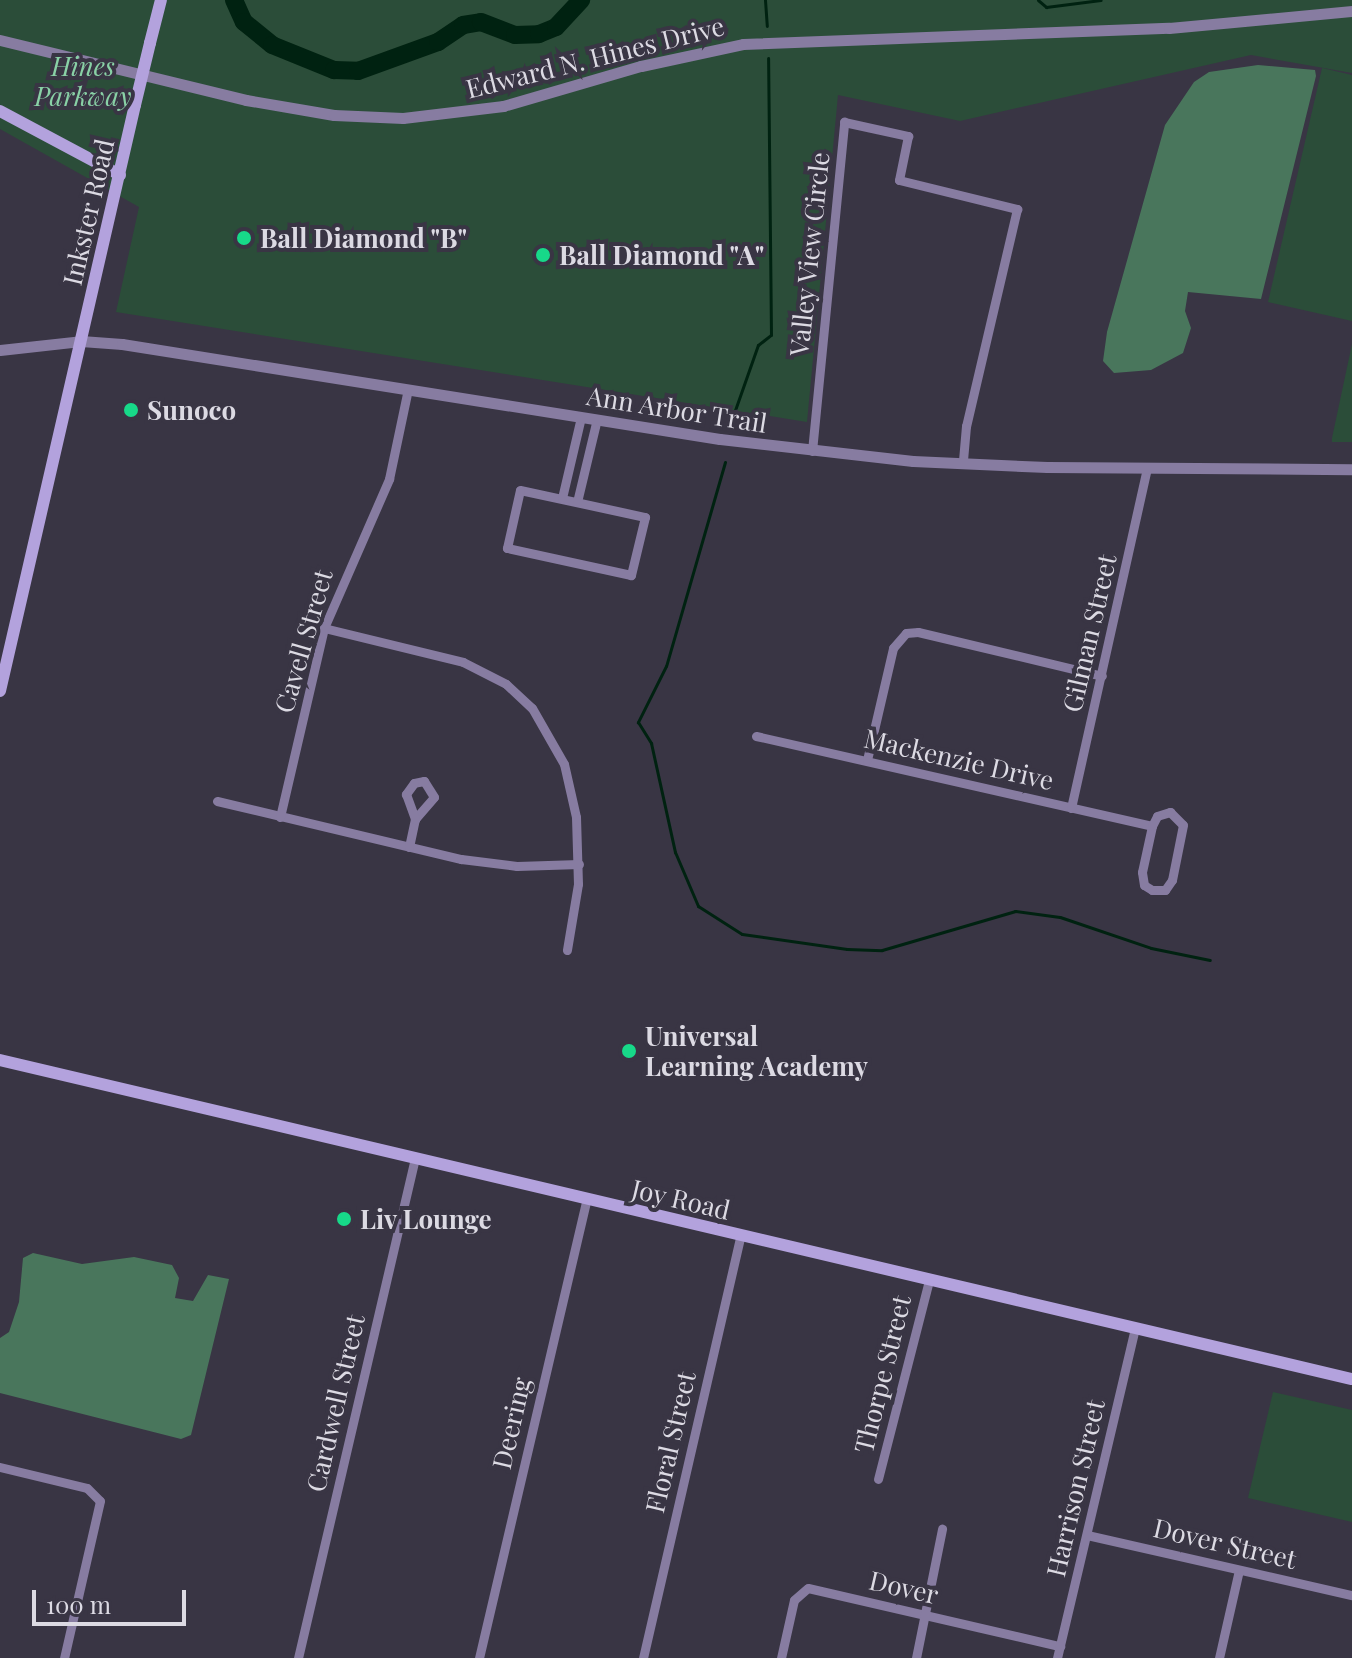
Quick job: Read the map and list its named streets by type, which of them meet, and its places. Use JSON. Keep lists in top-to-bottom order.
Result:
{
  "streets": {
    "main road": ["Inkster Road", "Joy Road"],
    "street": [
      "Edward N. Hines Drive",
      "Valley View Circle",
      "Ann Arbor Trail",
      "Gilman Street",
      "Cavell Street",
      "Mackenzie Drive",
      "Thorpe Street",
      "Cardwell Street",
      "Deering",
      "Floral Street",
      "Harrison Street",
      "Dover Street",
      "Dover"
    ]
  },
  "crossings": [
    ["Inkster Road", "Ann Arbor Trail"],
    ["Valley View Circle", "Ann Arbor Trail"],
    ["Ann Arbor Trail", "Gilman Street"],
    ["Ann Arbor Trail", "Cavell Street"],
    ["Gilman Street", "Mackenzie Drive"],
    ["Joy Road", "Thorpe Street"],
    ["Joy Road", "Cardwell Street"],
    ["Joy Road", "Deering"],
    ["Joy Road", "Floral Street"],
    ["Joy Road", "Harrison Street"],
    ["Harrison Street", "Dover Street"],
    ["Harrison Street", "Dover"]
  ],
  "parks": ["Hines Parkway"],
  "places": [
    "Ball Diamond \"B\"",
    "Ball Diamond \"A\"",
    "Sunoco",
    "Universal Learning Academy",
    "Liv Lounge"
  ],
  "scale_bar": "100 m"
}
